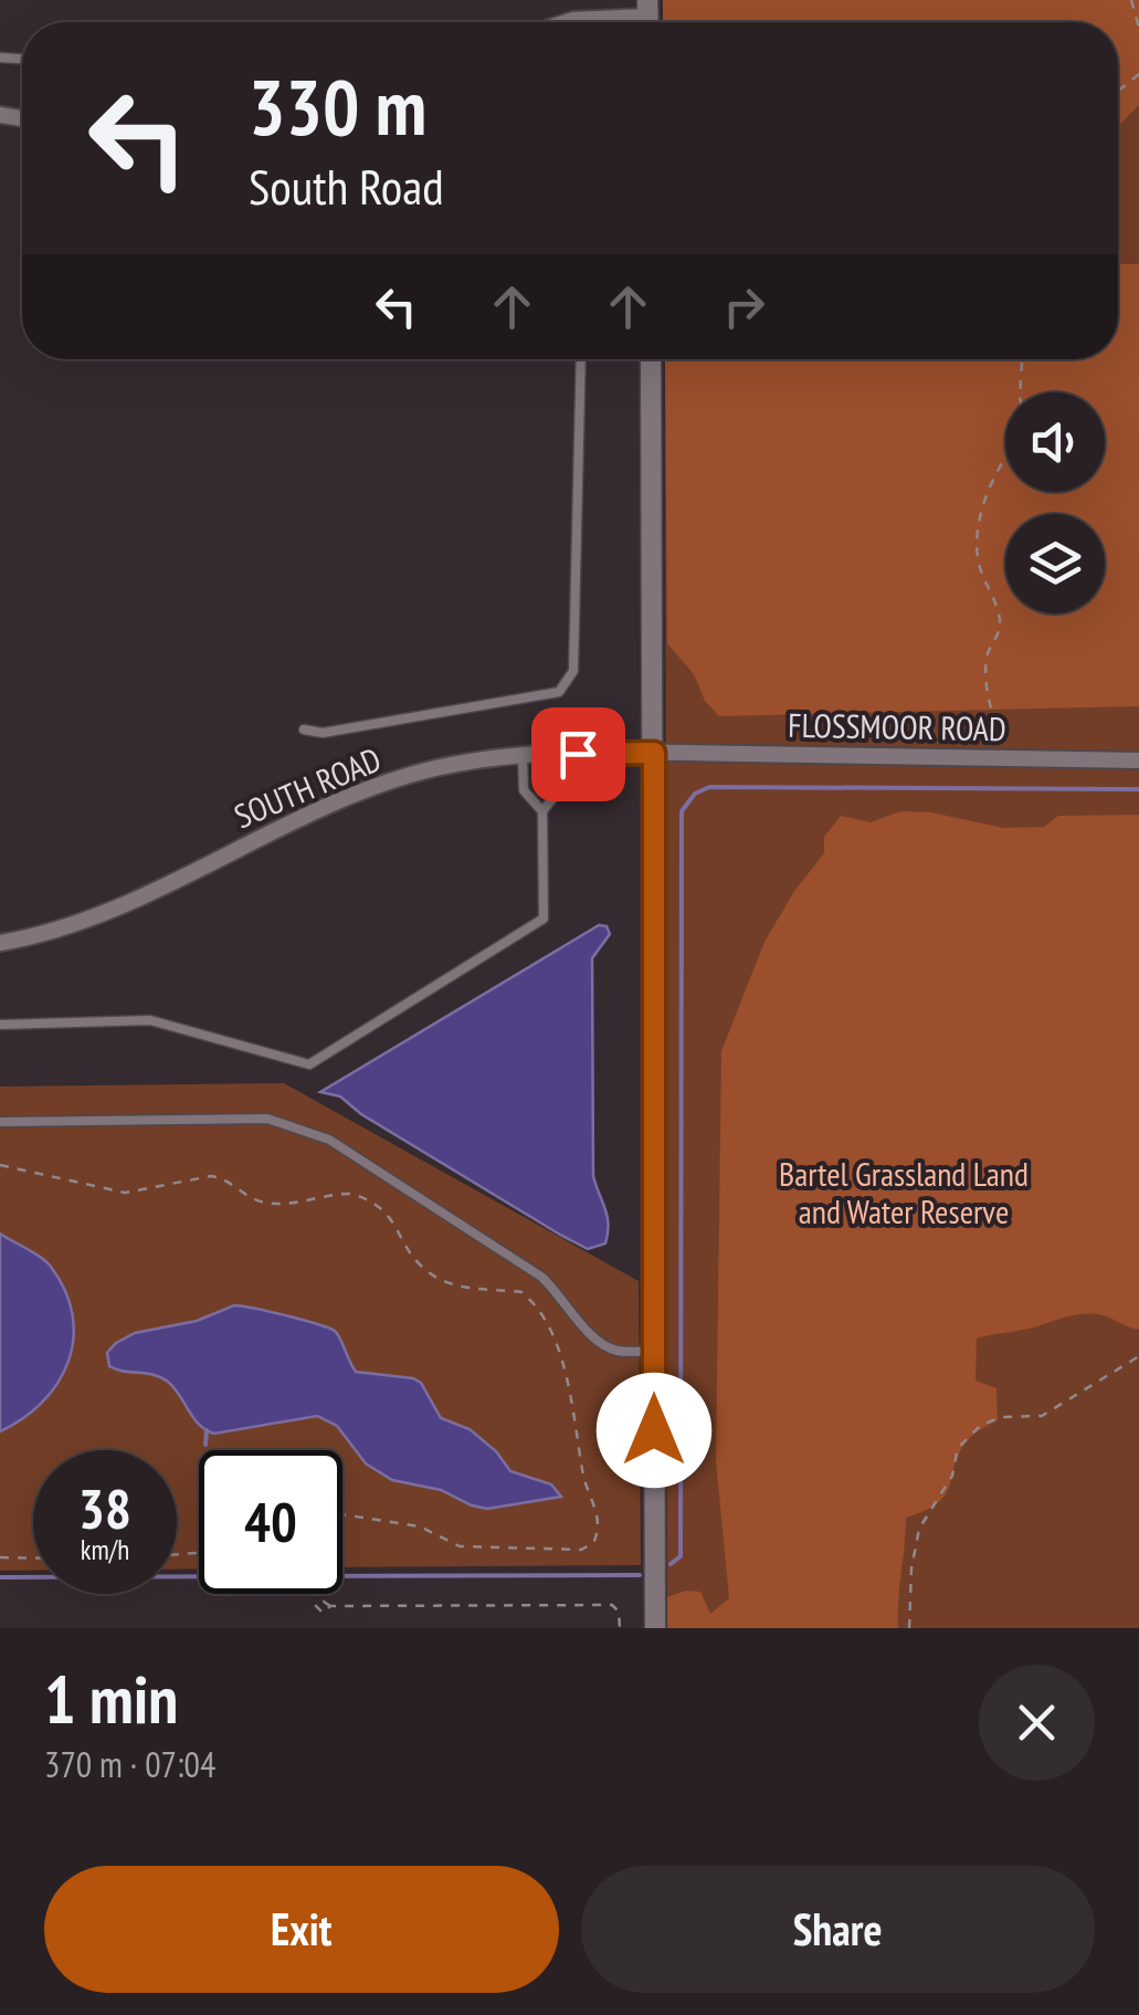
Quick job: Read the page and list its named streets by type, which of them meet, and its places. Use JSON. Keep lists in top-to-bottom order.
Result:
{
  "streets": {
    "street": ["FLOSSMOOR ROAD", "SOUTH ROAD"]
  },
  "crossings": [
    ["FLOSSMOOR ROAD", "SOUTH ROAD"]
  ],
  "parks": ["Bartel Grassland Land and Water Reserve"],
  "page": {
    "turn": ["330 m", "South Road"],
    "speed": "38 km/h",
    "limit": "40",
    "heading": ["1 min", "370 m · 07:04"],
    "buttons": ["Exit", "Share"]
  }
}
